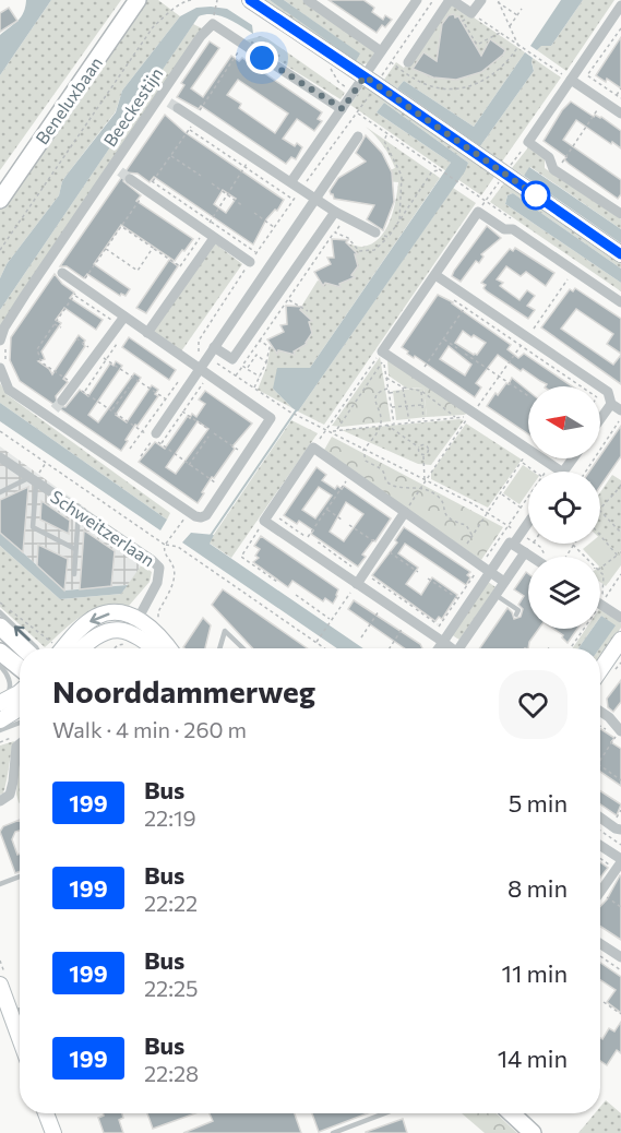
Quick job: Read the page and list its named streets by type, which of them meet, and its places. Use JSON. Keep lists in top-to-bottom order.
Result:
{
  "streets": {
    "main road": ["Beneluxbaan"],
    "street": ["Beeckestijn", "Schweitzerlaan"]
  },
  "lines": ["bus line 199"],
  "north": "left",
  "page": {
    "heading": ["Noorddammerweg", "Walk · 4 min · 260 m"],
    "list": [
      {
        "mark": "199",
        "name": "Bus",
        "note": "22:19",
        "value": "5 min"
      },
      {
        "mark": "199",
        "name": "Bus",
        "note": "22:22",
        "value": "8 min"
      },
      {
        "mark": "199",
        "name": "Bus",
        "note": "22:25",
        "value": "11 min"
      },
      {
        "mark": "199",
        "name": "Bus",
        "note": "22:28",
        "value": "14 min"
      }
    ]
  }
}
